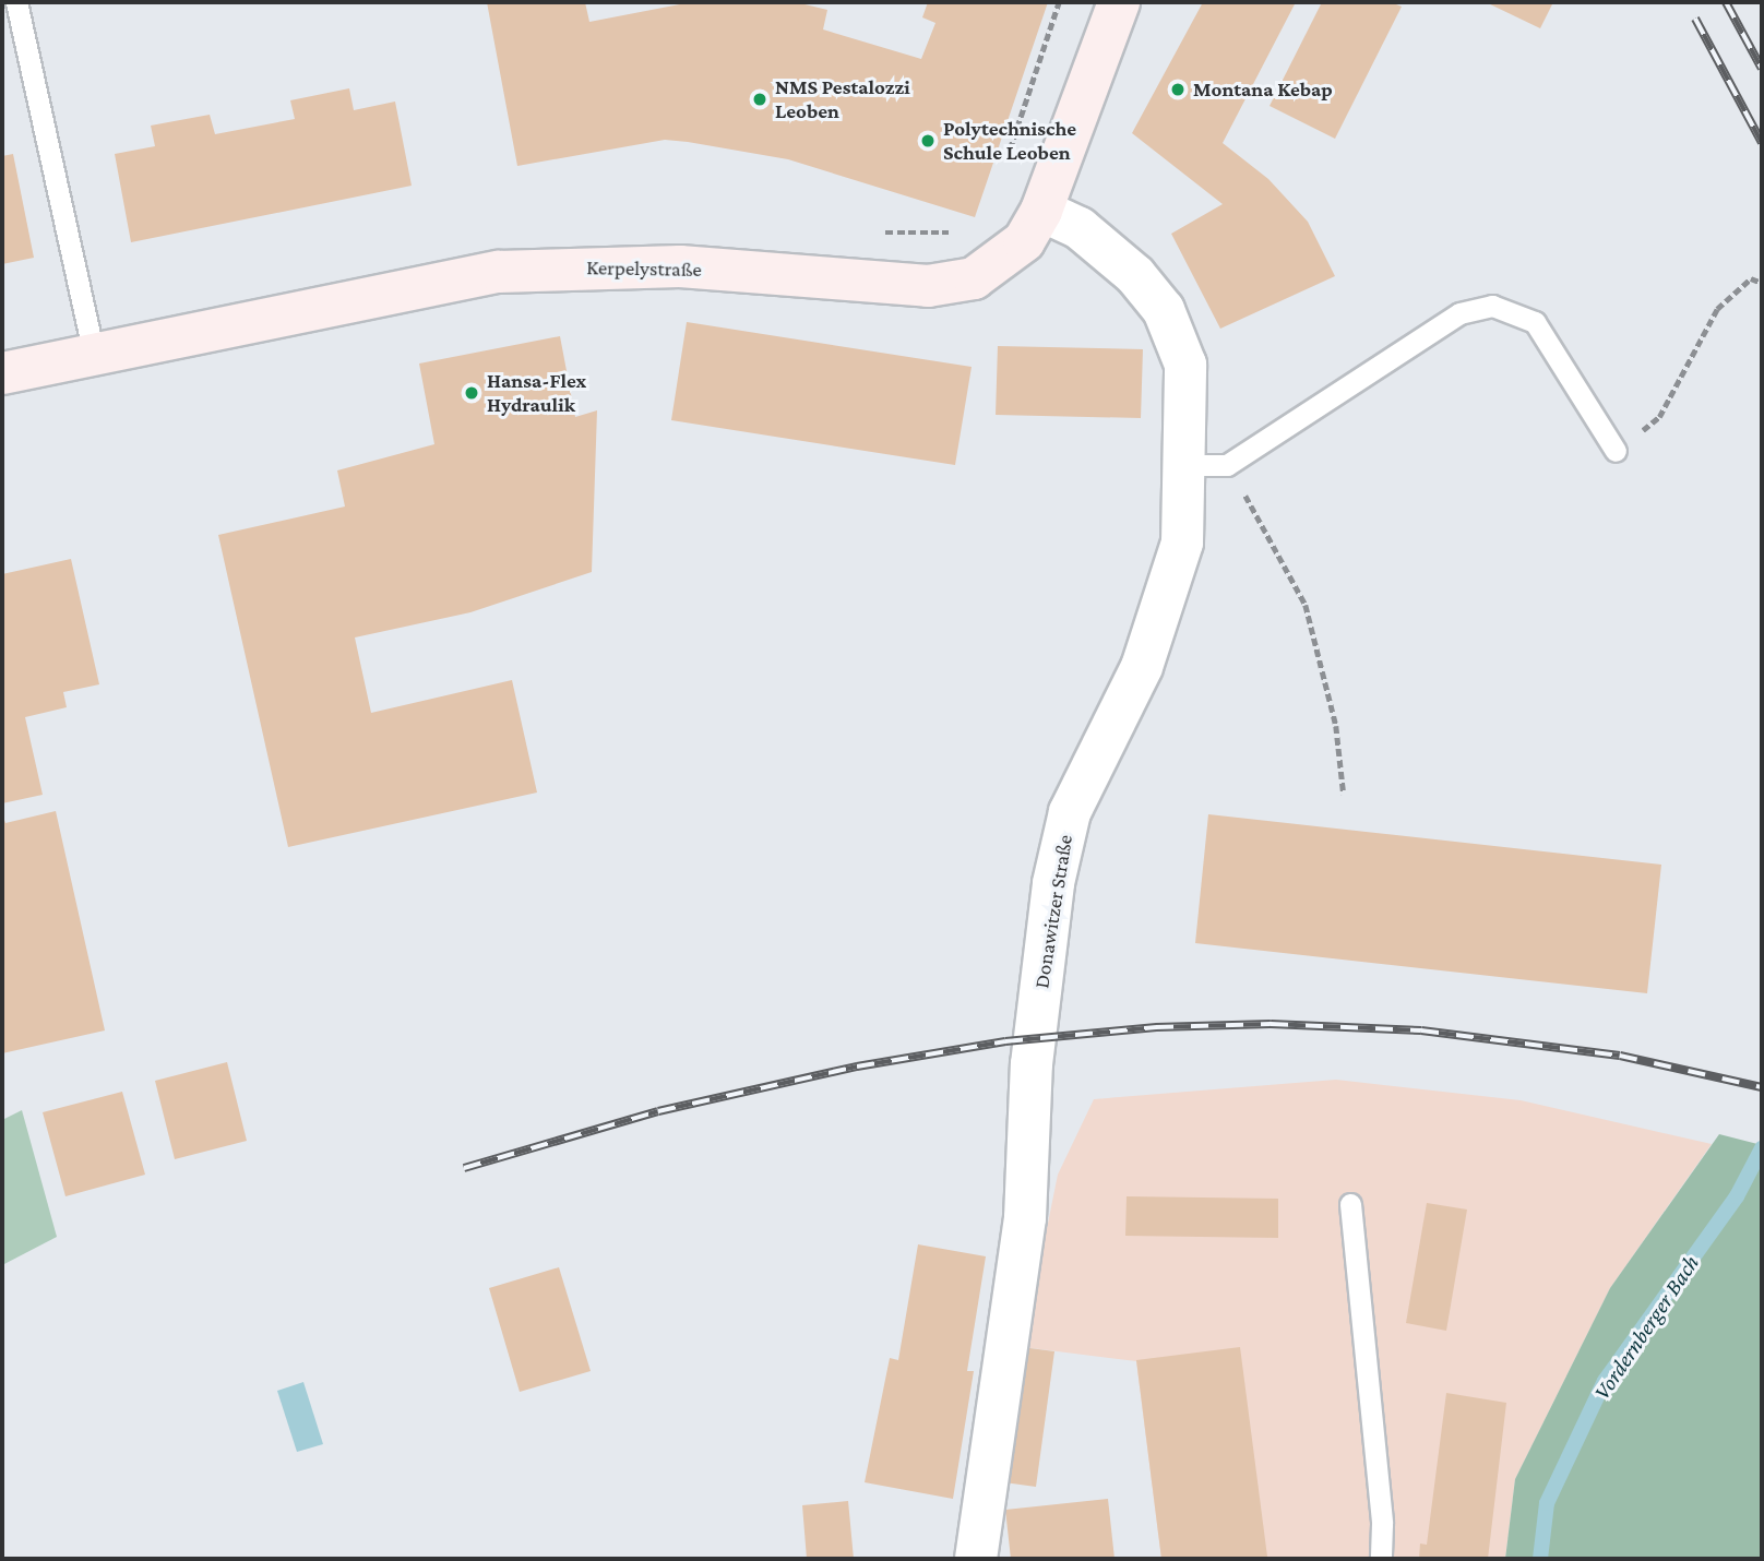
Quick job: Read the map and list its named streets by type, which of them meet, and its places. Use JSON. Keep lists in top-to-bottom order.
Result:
{
  "streets": {
    "main road": ["Kerpelystraße"],
    "street": ["Donawitzer Straße"]
  },
  "crossings": [
    ["Kerpelystraße", "Donawitzer Straße"]
  ],
  "water": ["Vordernberger Bach"],
  "places": [
    "Montana Kebap",
    "NMS Pestalozzi Leoben",
    "Polytechnische Schule Leoben",
    "Hansa-Flex Hydraulik"
  ]
}
